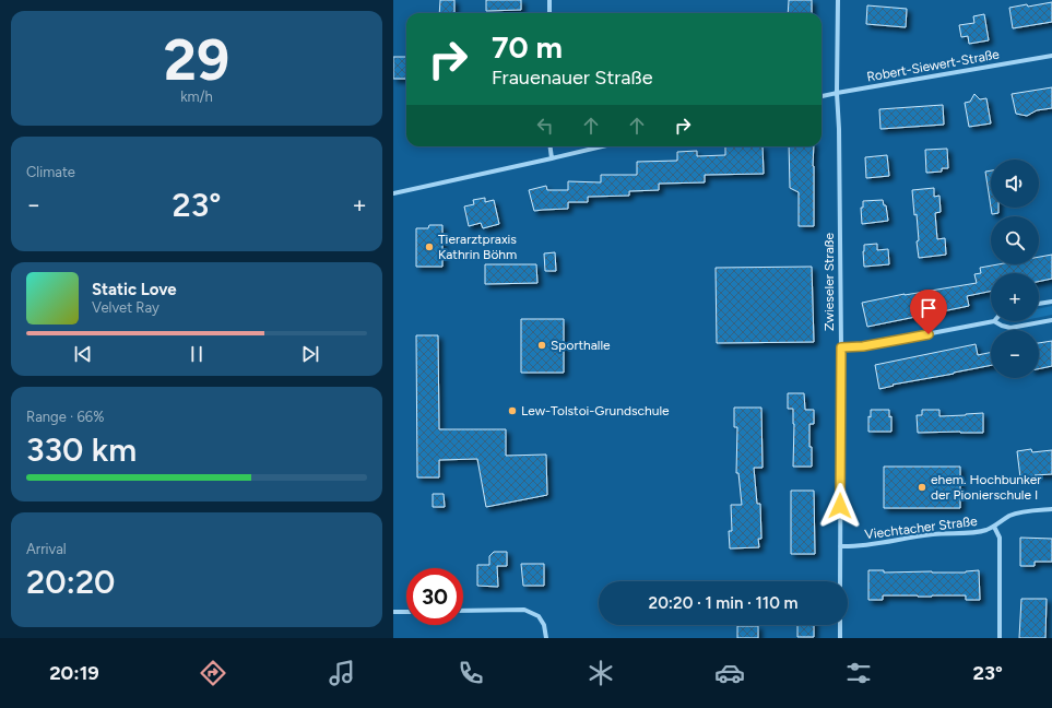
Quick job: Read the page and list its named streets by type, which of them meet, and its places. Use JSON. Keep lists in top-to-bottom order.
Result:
{
  "streets": {
    "street": ["Robert-Siewert-Straße", "Zwieseler Straße", "Viechtacher Straße"]
  },
  "crossings": [
    ["Robert-Siewert-Straße", "Zwieseler Straße"],
    ["Zwieseler Straße", "Viechtacher Straße"]
  ],
  "places": [
    "Tierarztpraxis Kathrin Böhm",
    "Sporthalle",
    "Lew-Tolstoi-Grundschule",
    "ehem. Hochbunker der Pionierschule I"
  ],
  "page": {
    "tile": [
      ["29", "km/h"],
      "Climate",
      ["Range · 66%", "330 km"],
      ["Arrival", "20:20"]
    ],
    "turn": ["70 m", "Frauenauer Straße"],
    "map_buttons": ["+", "−"],
    "heat": ["−", "23°", "+"],
    "song": ["Static Love", "Velvet Ray"],
    "limit": "30",
    "trip": "20:20 · 1 min · 110 m",
    "tabs": ["20:19", "23°"]
  }
}
